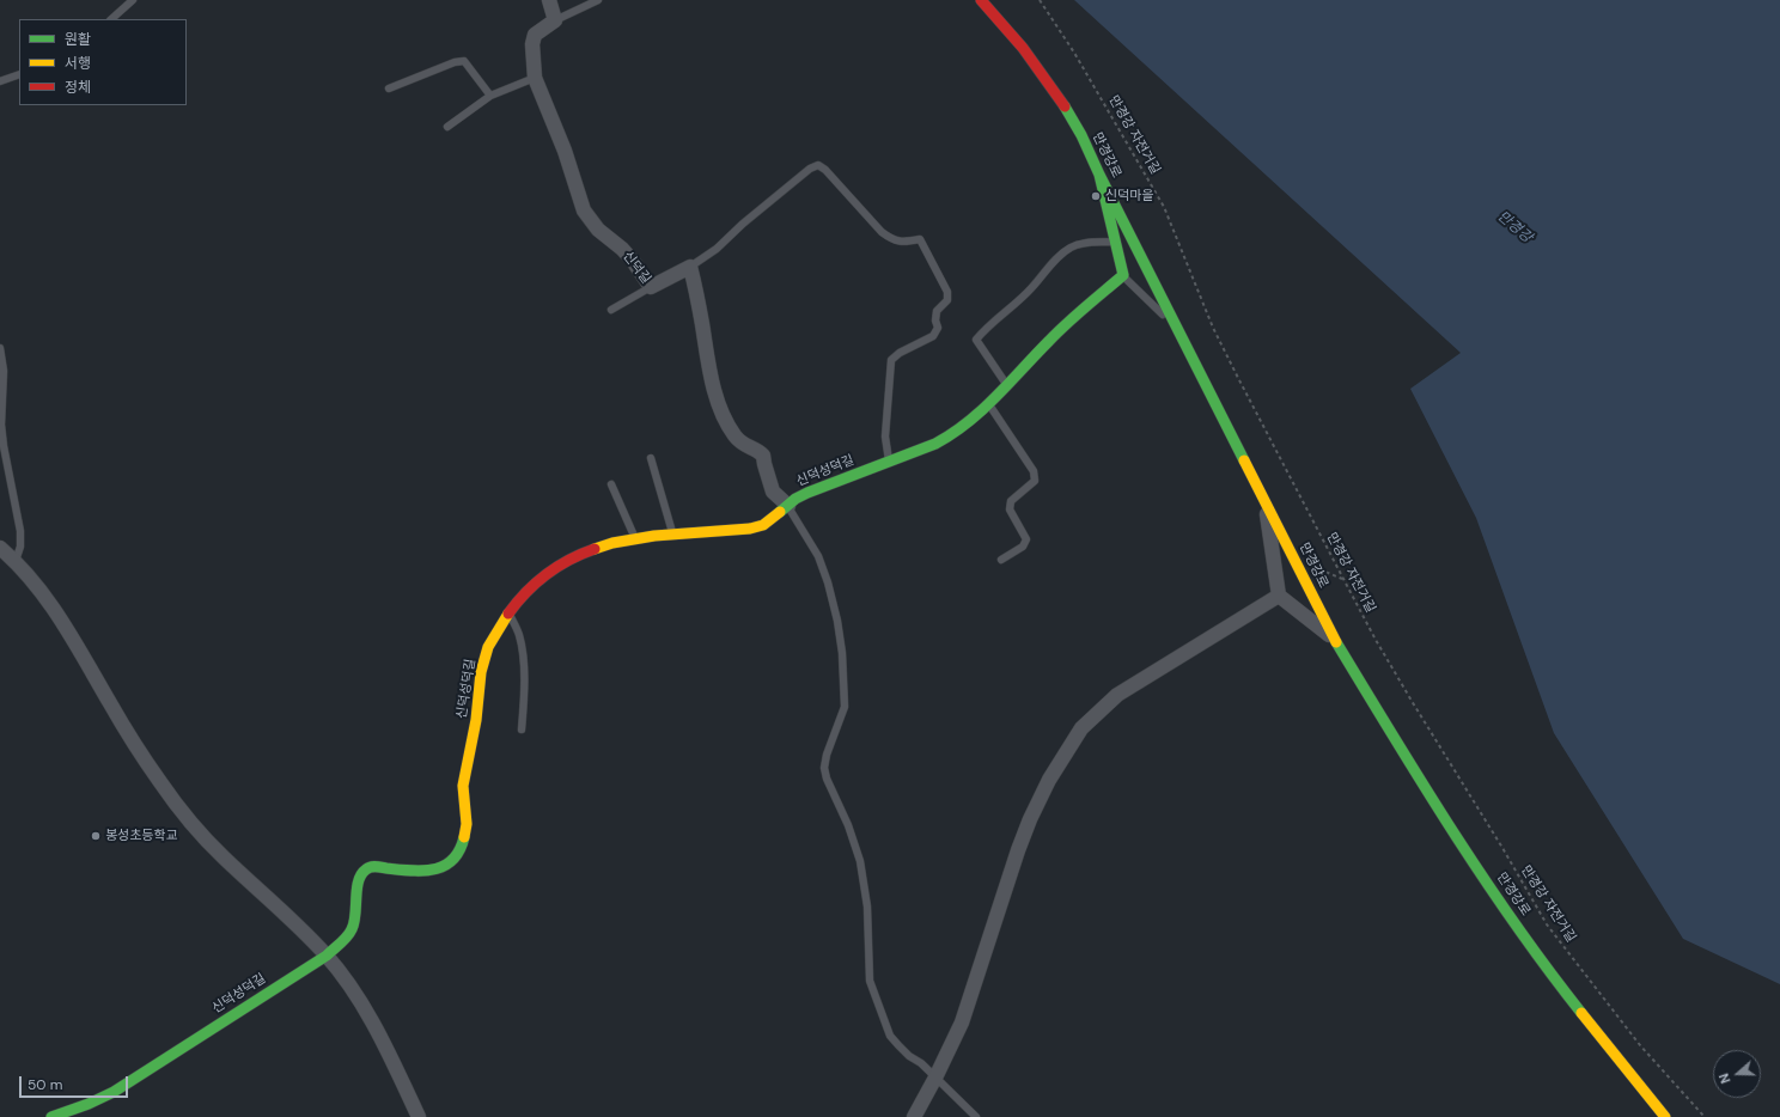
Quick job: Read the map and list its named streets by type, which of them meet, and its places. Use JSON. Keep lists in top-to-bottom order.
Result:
{
  "streets": {
    "street": ["만경강로", "신덕길", "신덕성덕길"],
    "path": ["만경강 자전거길"]
  },
  "water": ["만경강"],
  "places": ["신덕마을", "봉성초등학교"],
  "legend": ["원활", "서행", "정체"],
  "scale_bar": "50 m",
  "north": "left"
}
